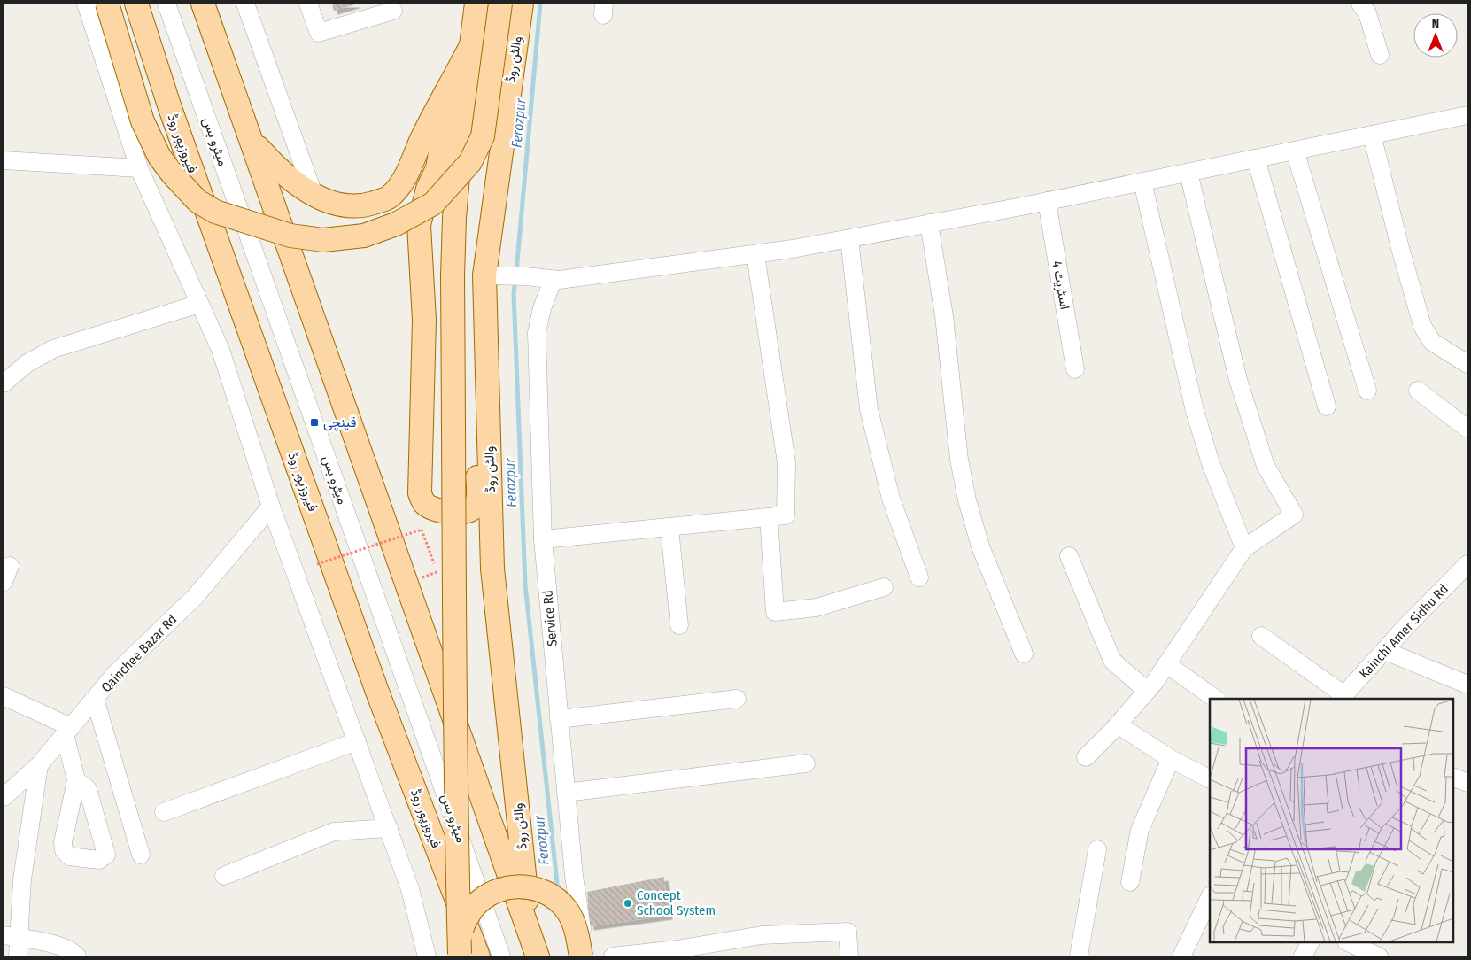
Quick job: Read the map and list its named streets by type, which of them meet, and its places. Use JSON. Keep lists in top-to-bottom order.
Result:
{
  "streets": {
    "main road": ["والٹن روڈ", "فیروزپور روڈ"],
    "street": [
      "میٹرو بس",
      "اسٹریٹ 4",
      "Service Rd",
      "Kainchi Amer Sidhu Rd",
      "Qainchee Bazar Rd"
    ]
  },
  "water": ["Ferozpur"],
  "places": {
    "transit": ["قینچی"],
    "other": ["Concept School System"]
  },
  "north": "top"
}
